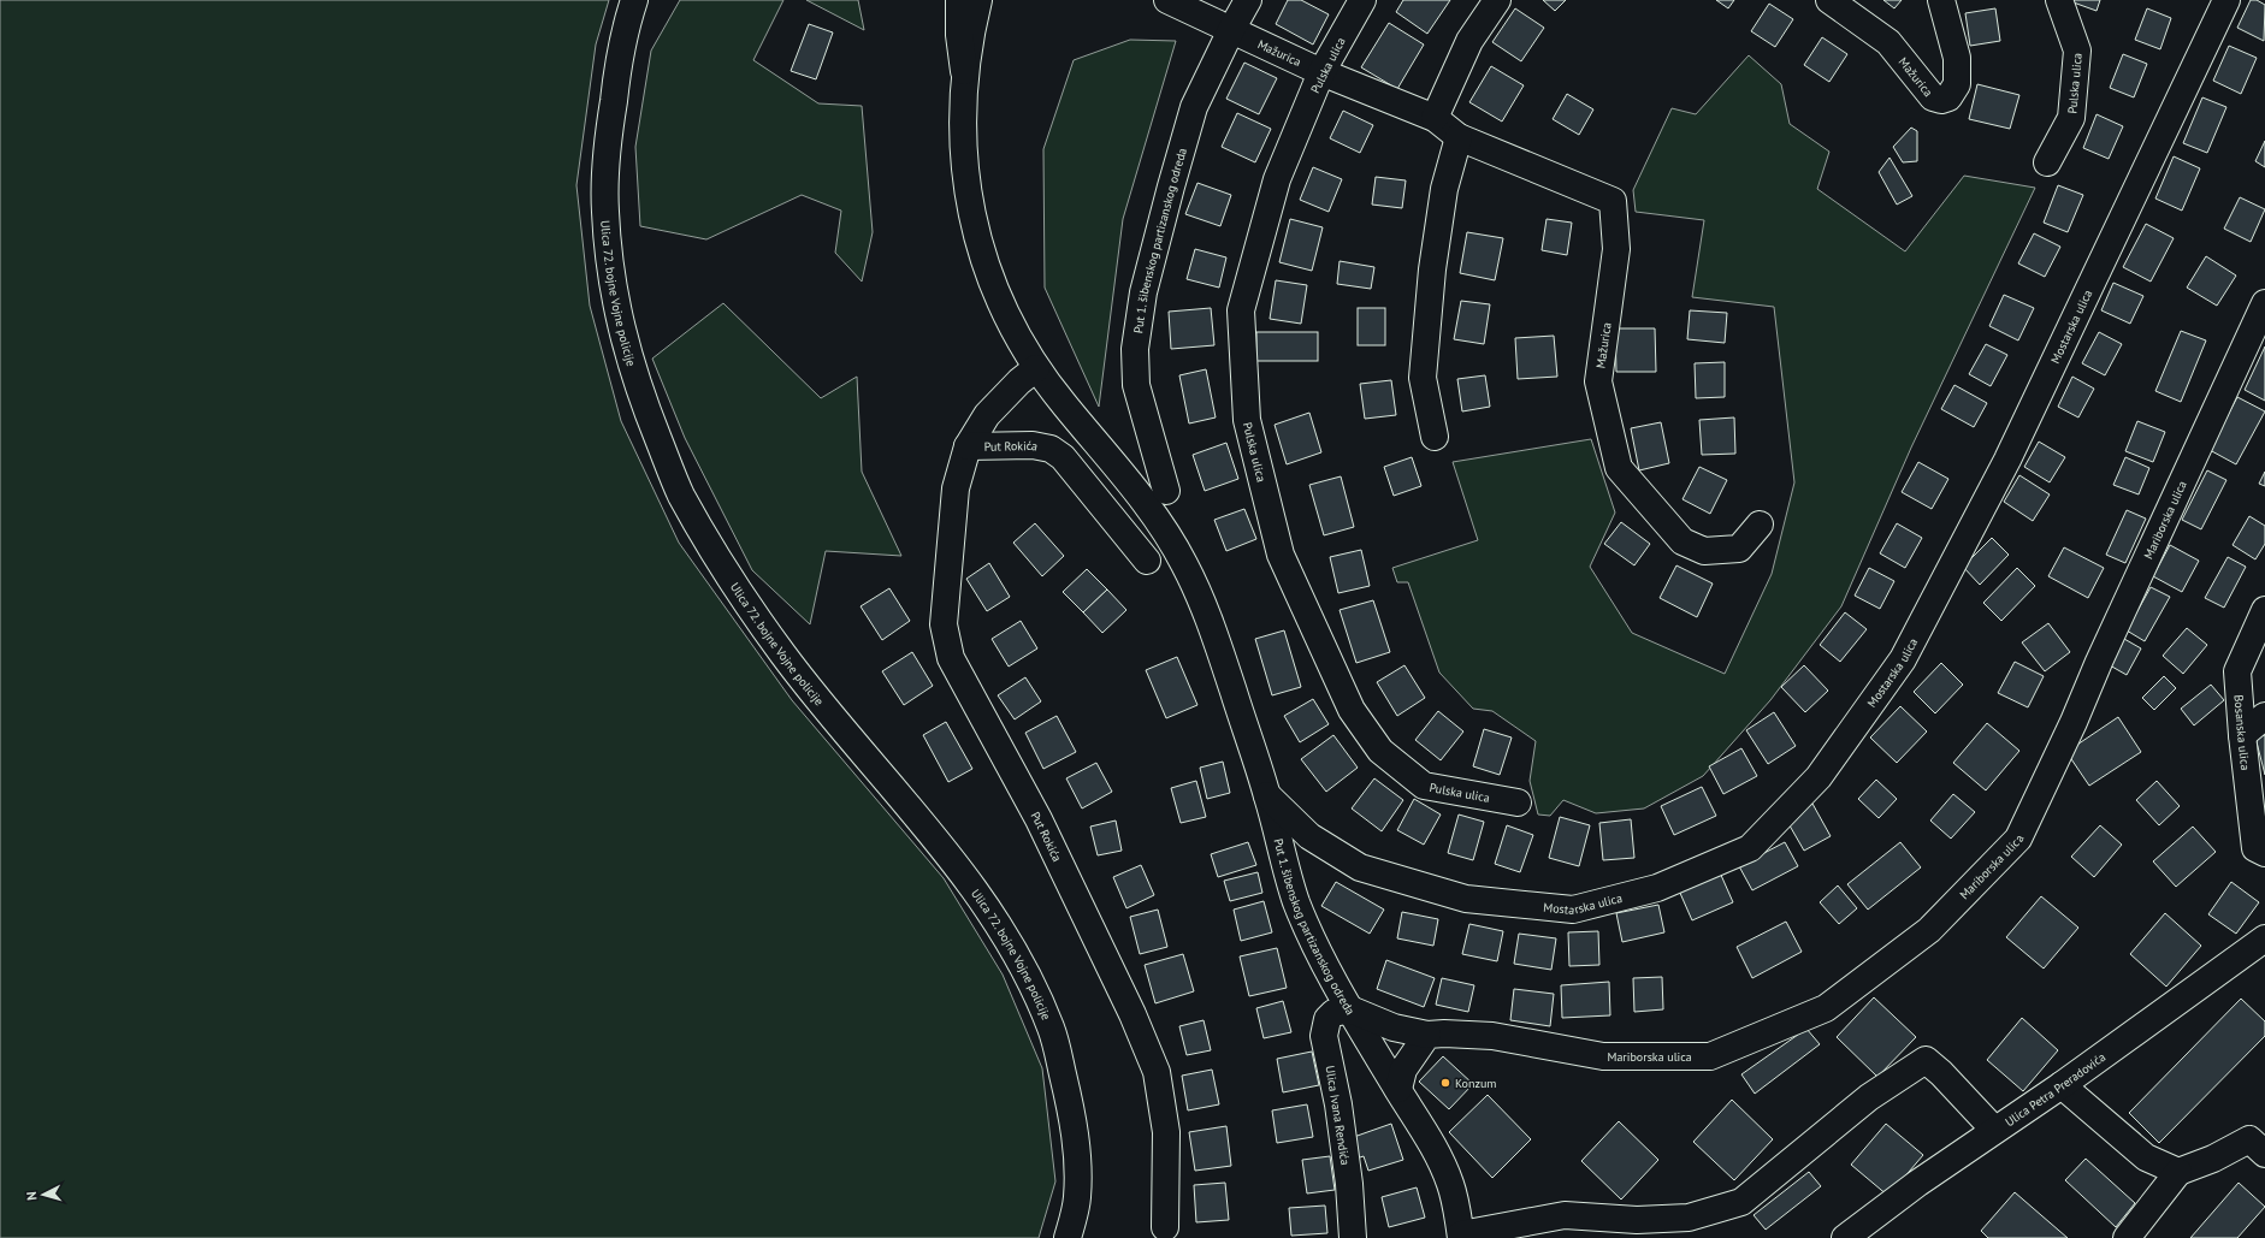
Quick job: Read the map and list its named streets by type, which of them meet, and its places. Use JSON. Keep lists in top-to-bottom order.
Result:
{
  "streets": {
    "street": [
      "Mažurica",
      "Pulska ulica",
      "Put 1. šibenskog partizanskog odreda",
      "Ulica 72. bojne Vojne policije",
      "Mostarska ulica",
      "Put Rokića",
      "Mariborska ulica",
      "Bosanska ulica",
      "Ulica Petra Preradovića",
      "Ulica Ivana Rendića"
    ]
  },
  "crossings": [
    ["Mažurica", "Pulska ulica"],
    ["Mažurica", "Put 1. šibenskog partizanskog odreda"],
    ["Put 1. šibenskog partizanskog odreda", "Mostarska ulica"],
    ["Put 1. šibenskog partizanskog odreda", "Put Rokića"],
    ["Put 1. šibenskog partizanskog odreda", "Mariborska ulica"],
    ["Put 1. šibenskog partizanskog odreda", "Ulica Ivana Rendića"],
    ["Mariborska ulica", "Ulica Ivana Rendića"]
  ],
  "places": ["Konzum"],
  "north": "left"
}
